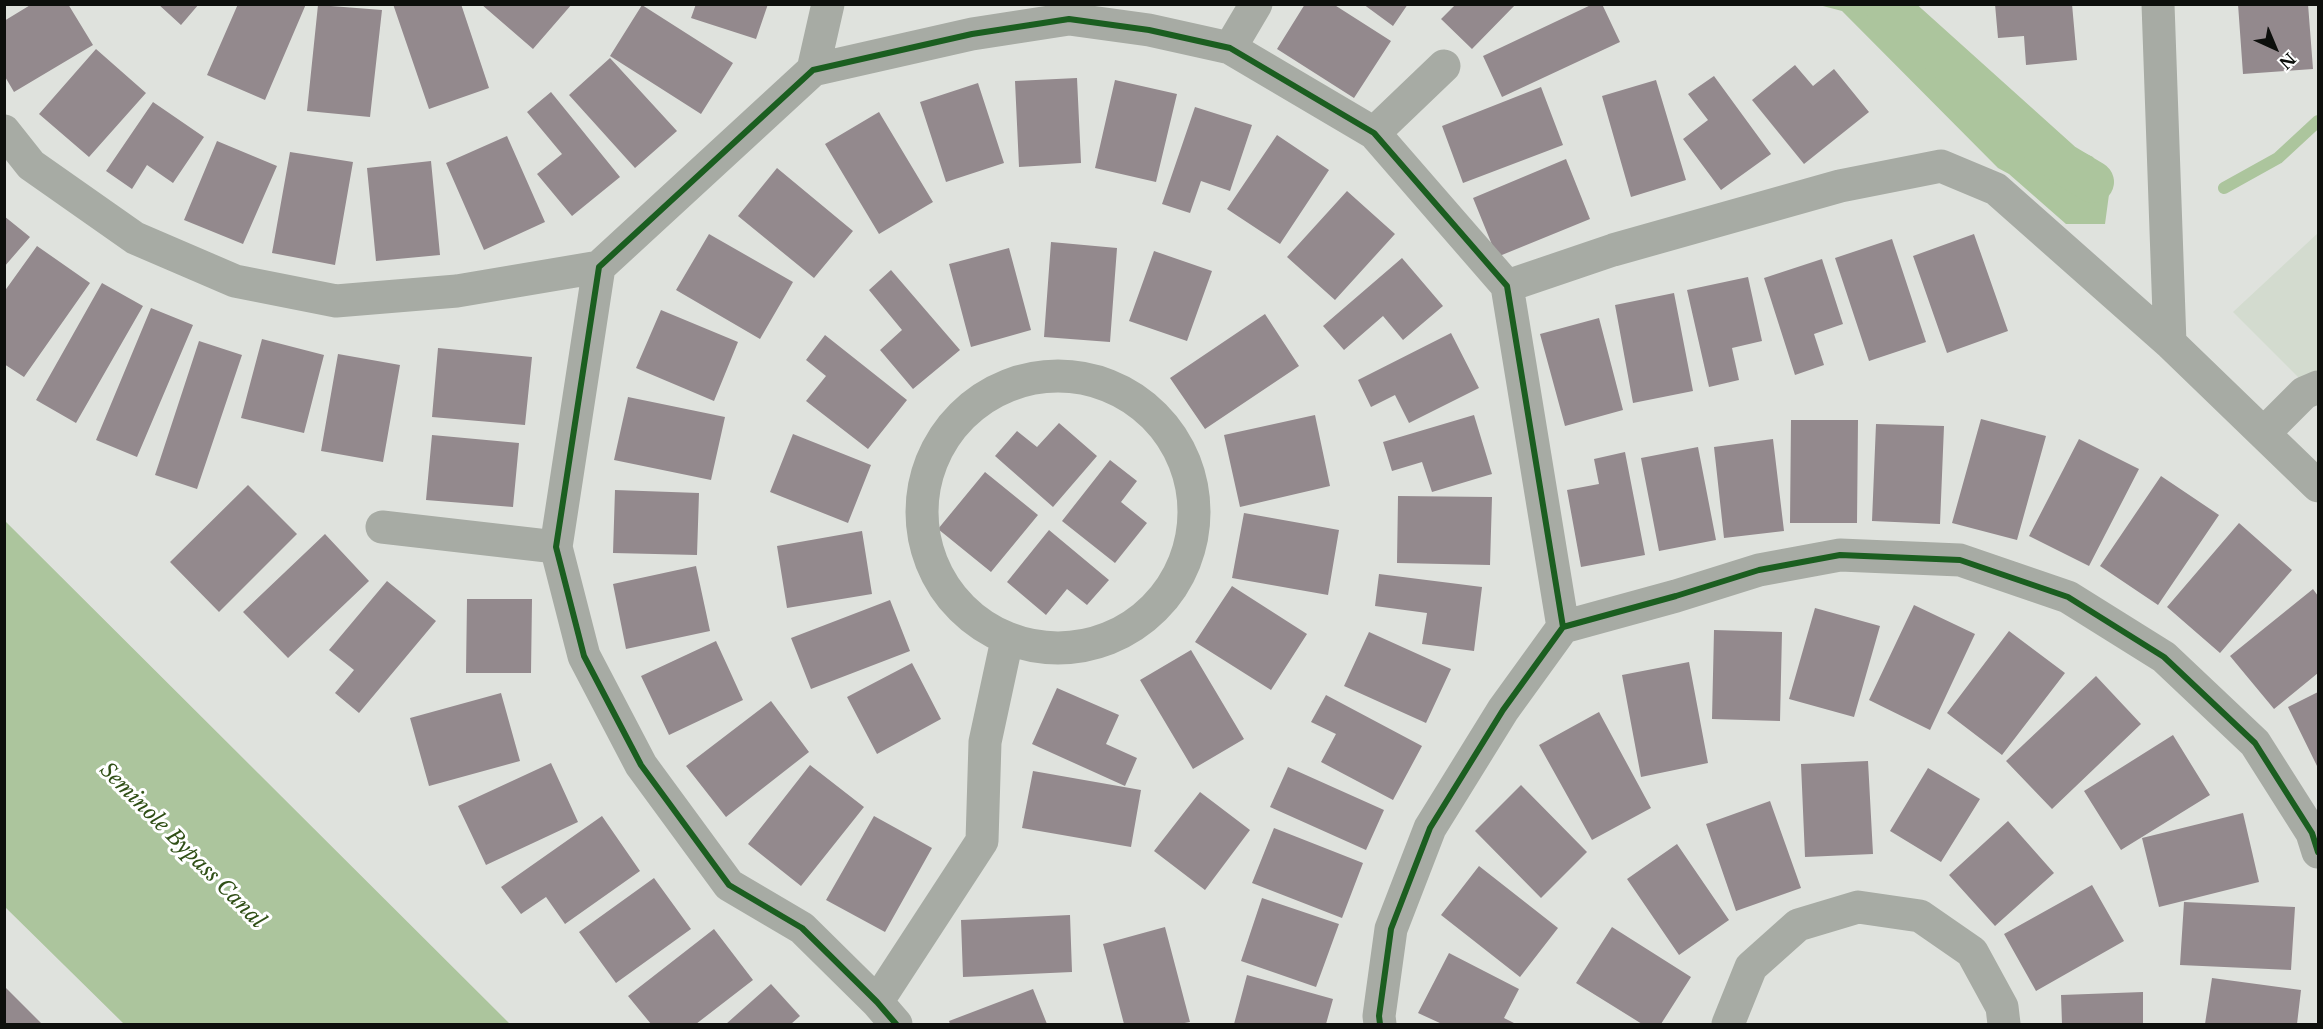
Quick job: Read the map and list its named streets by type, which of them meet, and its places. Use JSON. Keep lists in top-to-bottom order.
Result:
{
  "water": ["Seminole Bypass Canal"],
  "north": "bottom right"
}
